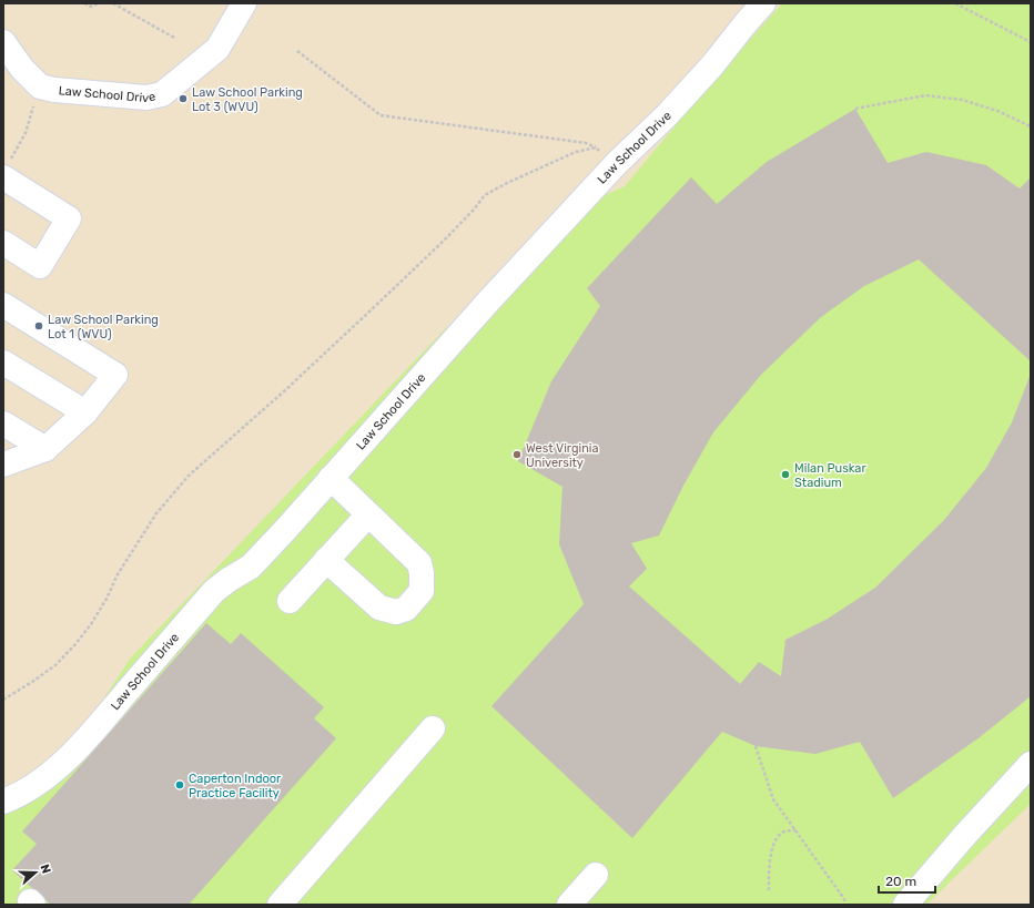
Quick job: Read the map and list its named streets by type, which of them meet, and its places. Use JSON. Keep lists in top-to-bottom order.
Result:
{
  "streets": {
    "street": ["Law School Drive"]
  },
  "places": [
    "Law School Parking Lot 3 (WVU)",
    "Law School Parking Lot 1 (WVU)",
    "West Virginia University",
    "Milan Puskar Stadium",
    "Caperton Indoor Practice Facility"
  ],
  "scale_bar": "20 m",
  "north": "right"
}
